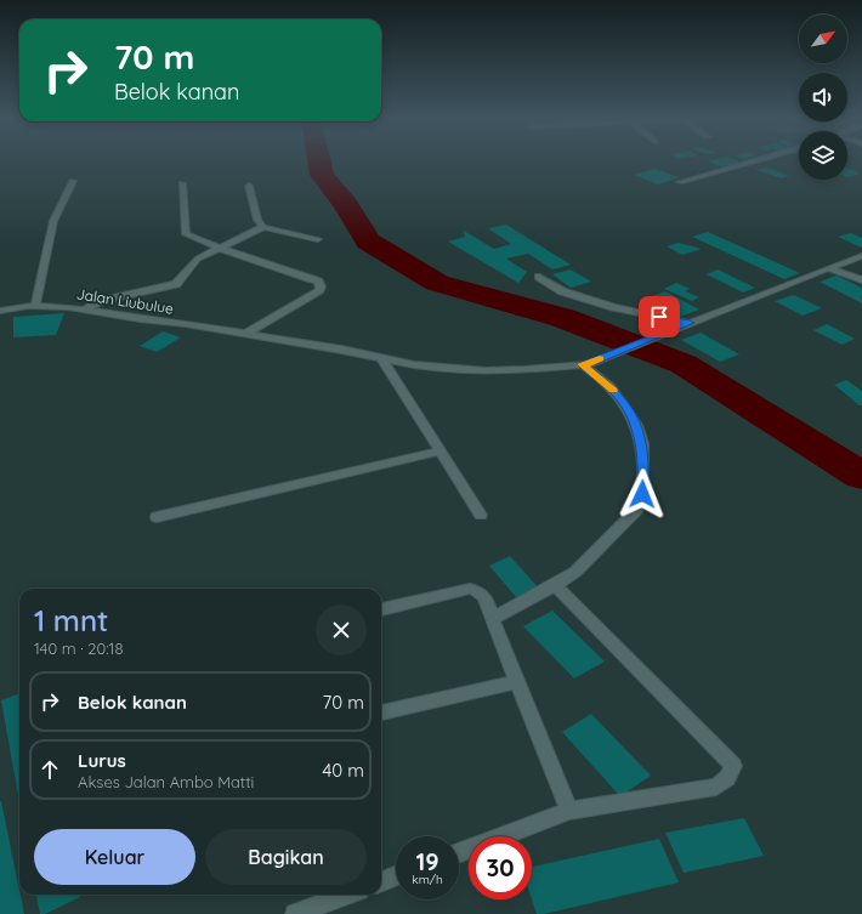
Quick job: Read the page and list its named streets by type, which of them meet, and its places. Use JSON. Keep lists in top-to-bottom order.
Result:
{
  "streets": {
    "street": ["Jalan Liubulue"]
  },
  "north": "top right",
  "page": {
    "turn": ["70 m", "Belok kanan"],
    "heading": ["1 mnt", "140 m · 20:18"],
    "list": [
      {
        "name": "Belok kanan",
        "value": "70 m"
      },
      {
        "name": "Lurus",
        "note": "Akses Jalan Ambo Matti",
        "value": "40 m"
      }
    ],
    "buttons": ["Keluar", "Bagikan"],
    "speed": "19 km/h",
    "limit": "30"
  }
}
